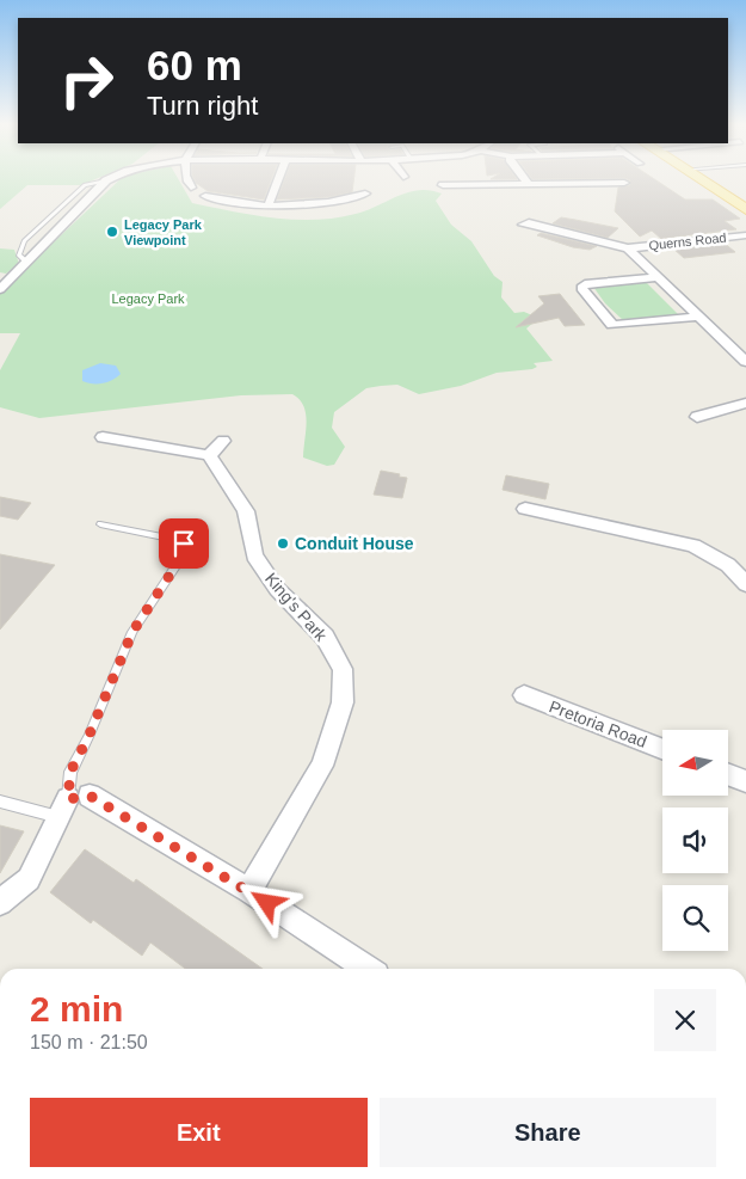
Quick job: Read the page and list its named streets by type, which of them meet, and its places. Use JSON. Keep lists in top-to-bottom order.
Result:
{
  "streets": {
    "street": ["Querns Road", "King's Park", "Pretoria Road"]
  },
  "parks": ["Legacy Park"],
  "places": ["Legacy Park Viewpoint", "Conduit House"],
  "north": "left",
  "page": {
    "turn": ["60 m", "Turn right"],
    "heading": ["2 min", "150 m · 21:50"],
    "buttons": ["Exit", "Share"]
  }
}
